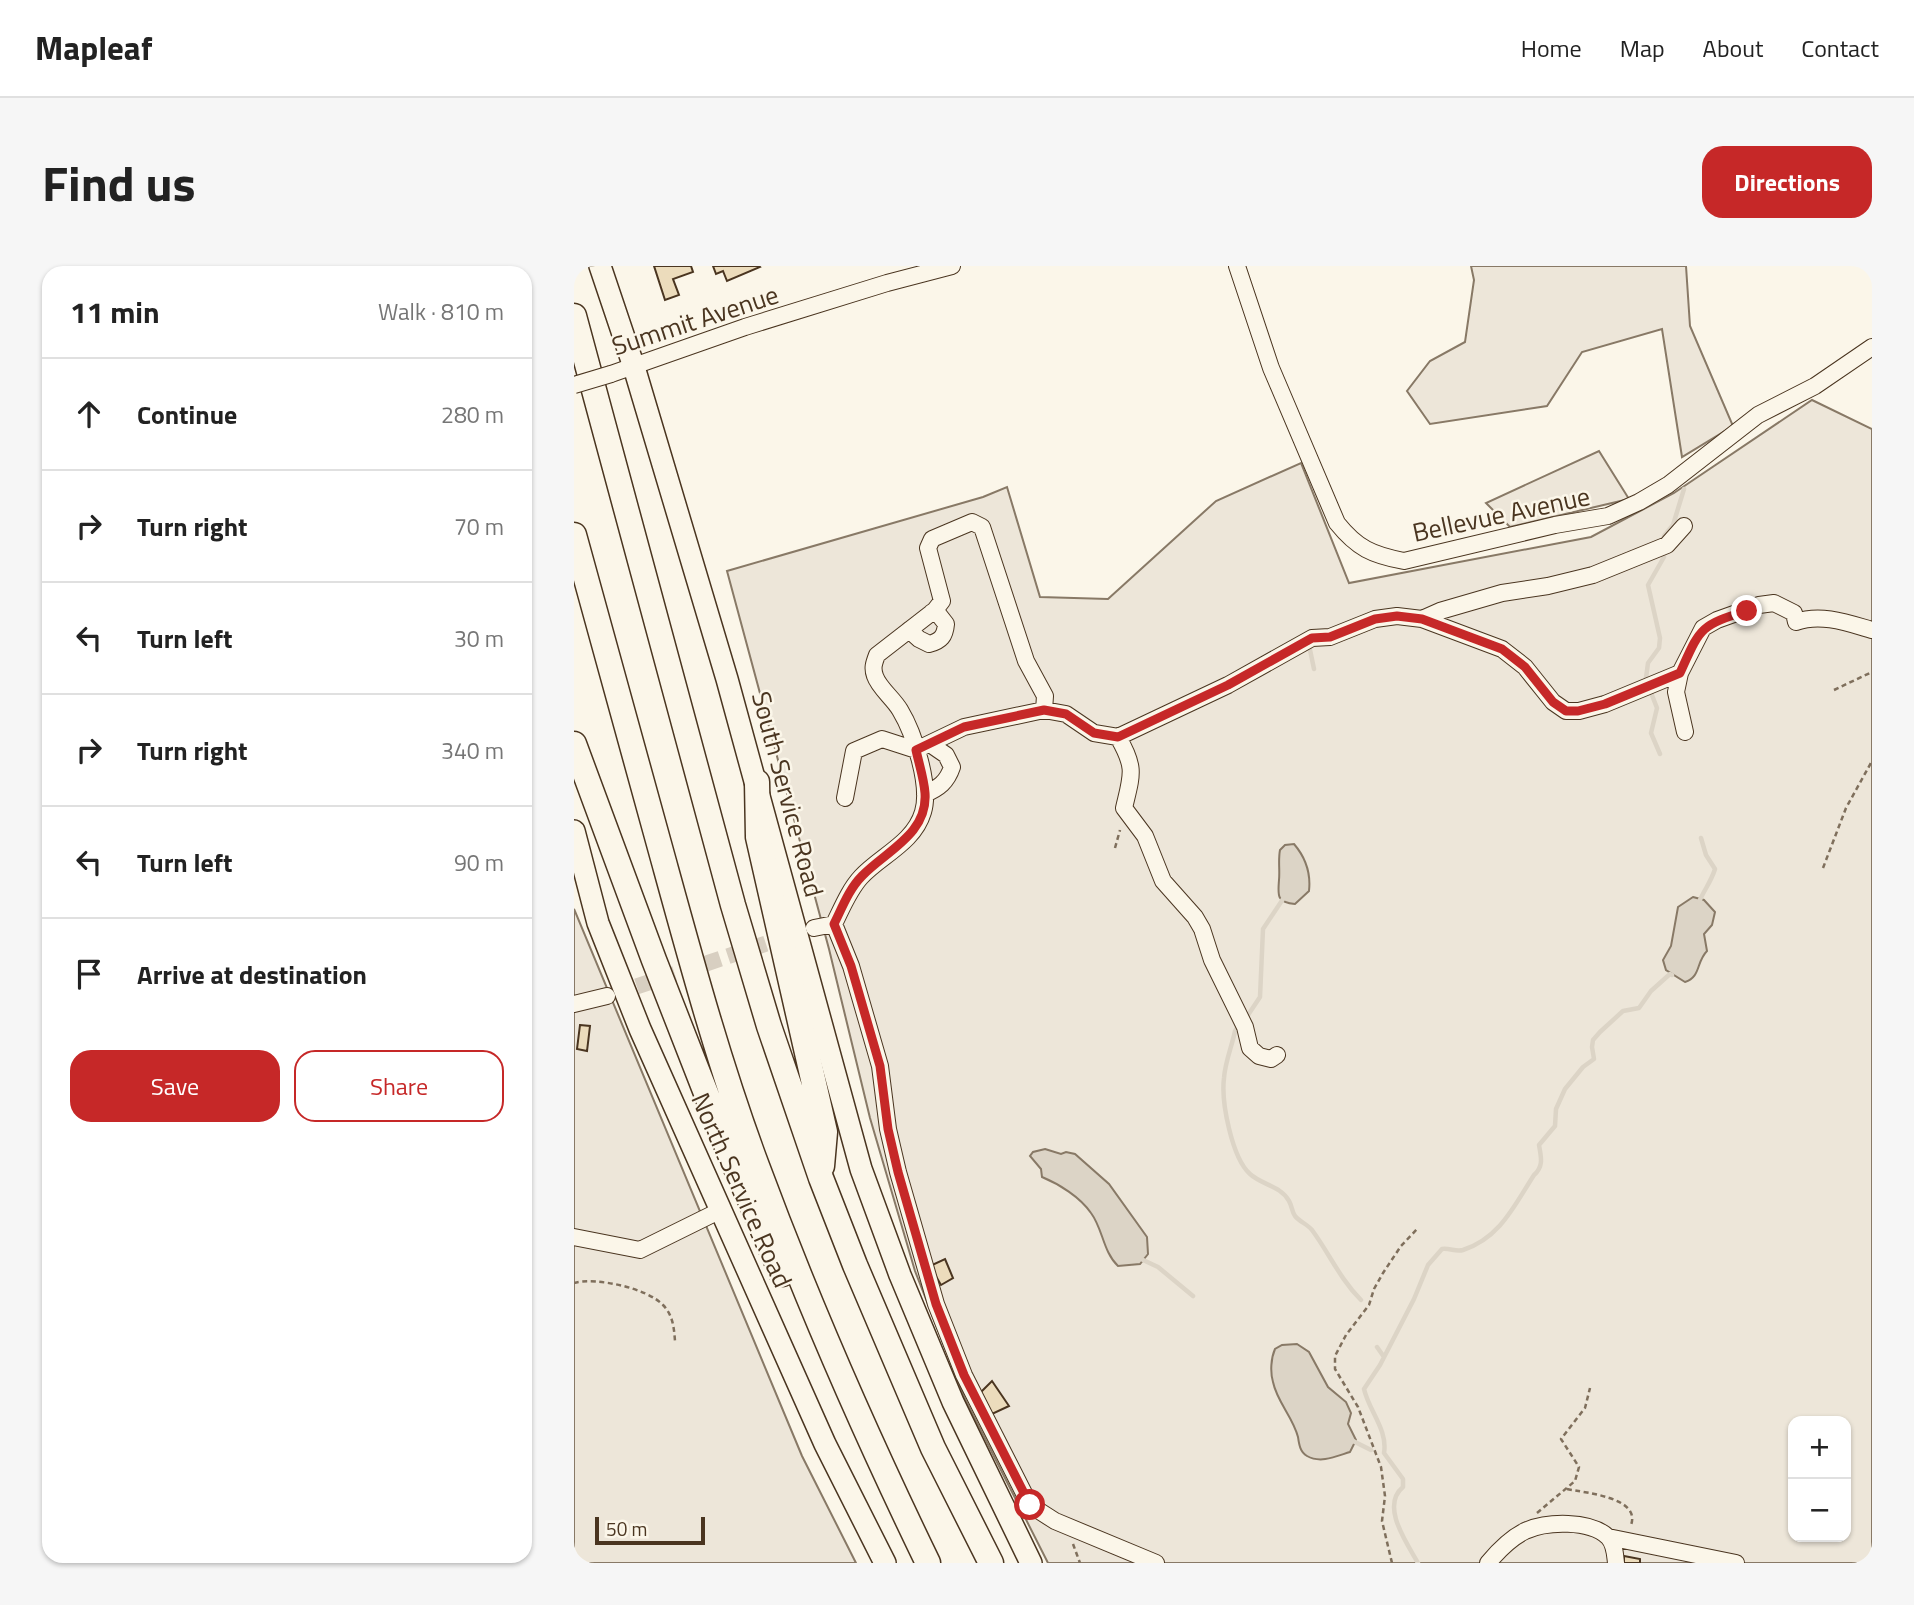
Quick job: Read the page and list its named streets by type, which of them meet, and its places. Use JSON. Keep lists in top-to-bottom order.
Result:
{
  "streets": {
    "main road": ["South Service Road", "North Service Road"],
    "street": ["Summit Avenue", "Bellevue Avenue"]
  },
  "crossings": [
    ["Summit Avenue", "South Service Road"]
  ],
  "scale_bar": "50 m",
  "page": {
    "header": "Mapleaf",
    "nav": [
      "Home",
      "Map",
      "About",
      "Contact"
    ],
    "title": "Find us",
    "buttons": [
      "Directions",
      ["Save", "Share"]
    ],
    "heading": ["11 min", "Walk · 810 m"],
    "list": [
      ["Continue", "280 m"],
      ["Turn right", "70 m"],
      ["Turn left", "30 m"],
      ["Turn right", "340 m"],
      ["Turn left", "90 m"],
      "Arrive at destination"
    ],
    "map_buttons": ["+", "−"],
    "scale": "50 m"
  }
}
